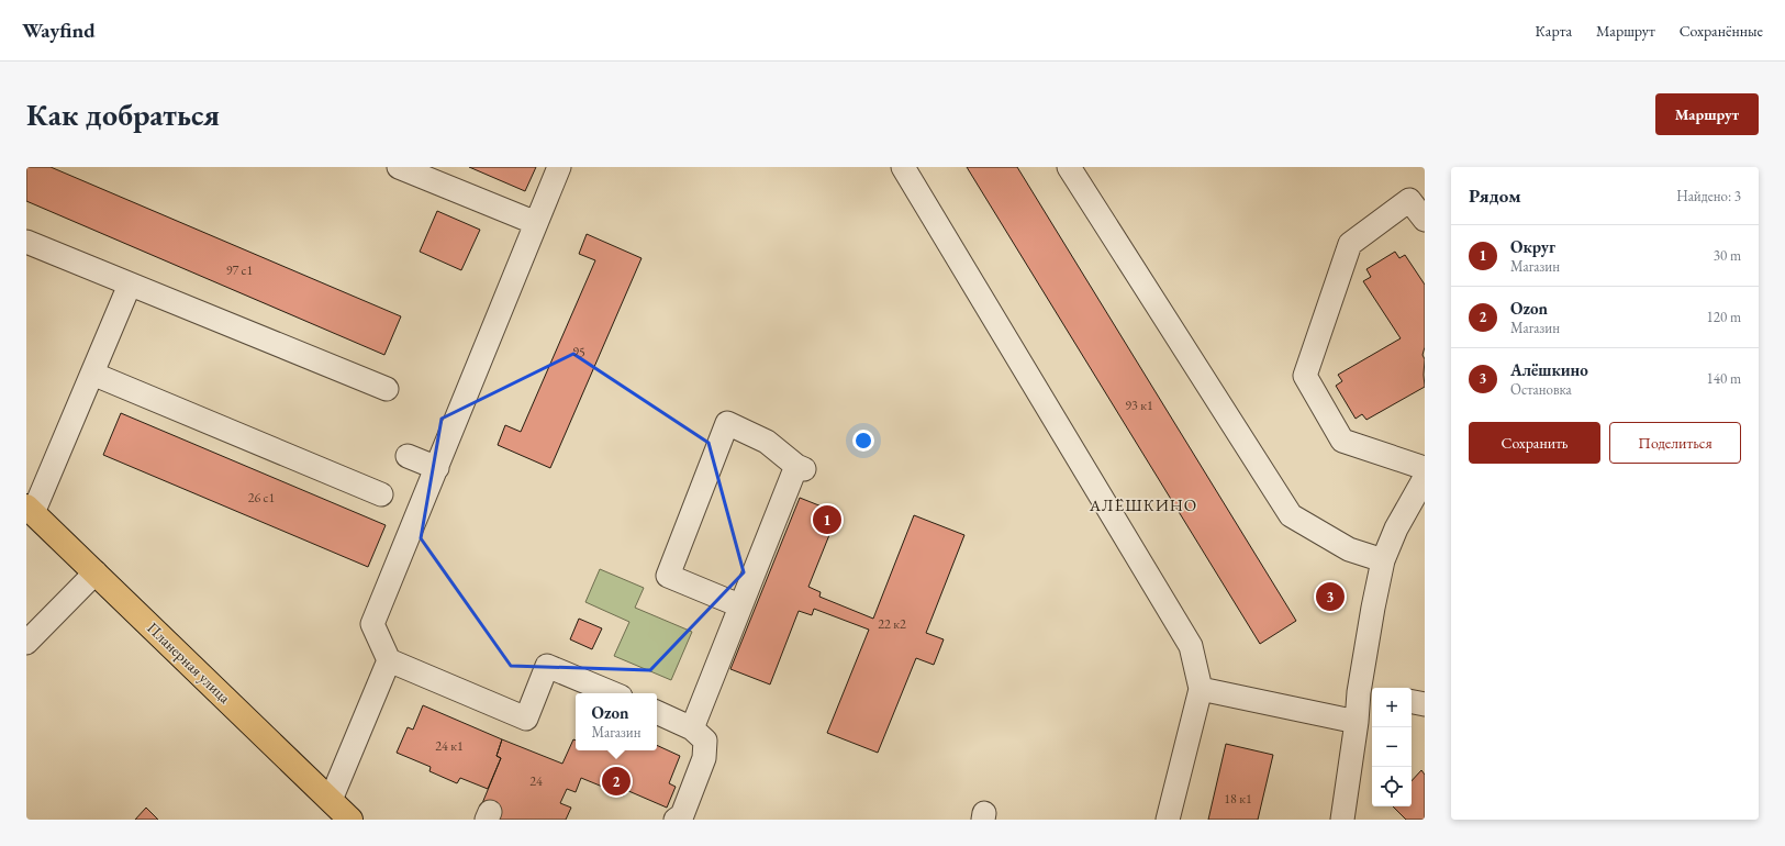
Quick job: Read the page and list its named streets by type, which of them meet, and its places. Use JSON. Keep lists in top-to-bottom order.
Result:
{
  "streets": {
    "main road": ["Планерная улица"]
  },
  "districts": ["АЛЁШКИНО"],
  "house_numbers": [
    "97 с1",
    "95",
    "93 к1",
    "26 с1",
    "22 к2",
    "24 к1",
    "24",
    "18 к1"
  ],
  "page": {
    "header": "Wayfind",
    "nav": ["Карта", "Маршрут", "Сохранённые"],
    "buttons": [
      "Маршрут",
      ["Сохранить", "Поделиться"]
    ],
    "title": "Как добраться",
    "heading": ["Рядом", "Найдено: 3"],
    "list": [
      {
        "mark": "1",
        "name": "Округ",
        "note": "Магазин",
        "value": "30 m"
      },
      {
        "mark": "2",
        "name": "Ozon",
        "note": "Магазин",
        "value": "120 m"
      },
      {
        "mark": "3",
        "name": "Алёшкино",
        "note": "Остановка",
        "value": "140 m"
      }
    ],
    "pins": ["1", "3", "2"],
    "map_buttons": ["+", "−"],
    "popup": ["Ozon", "Магазин"]
  }
}
